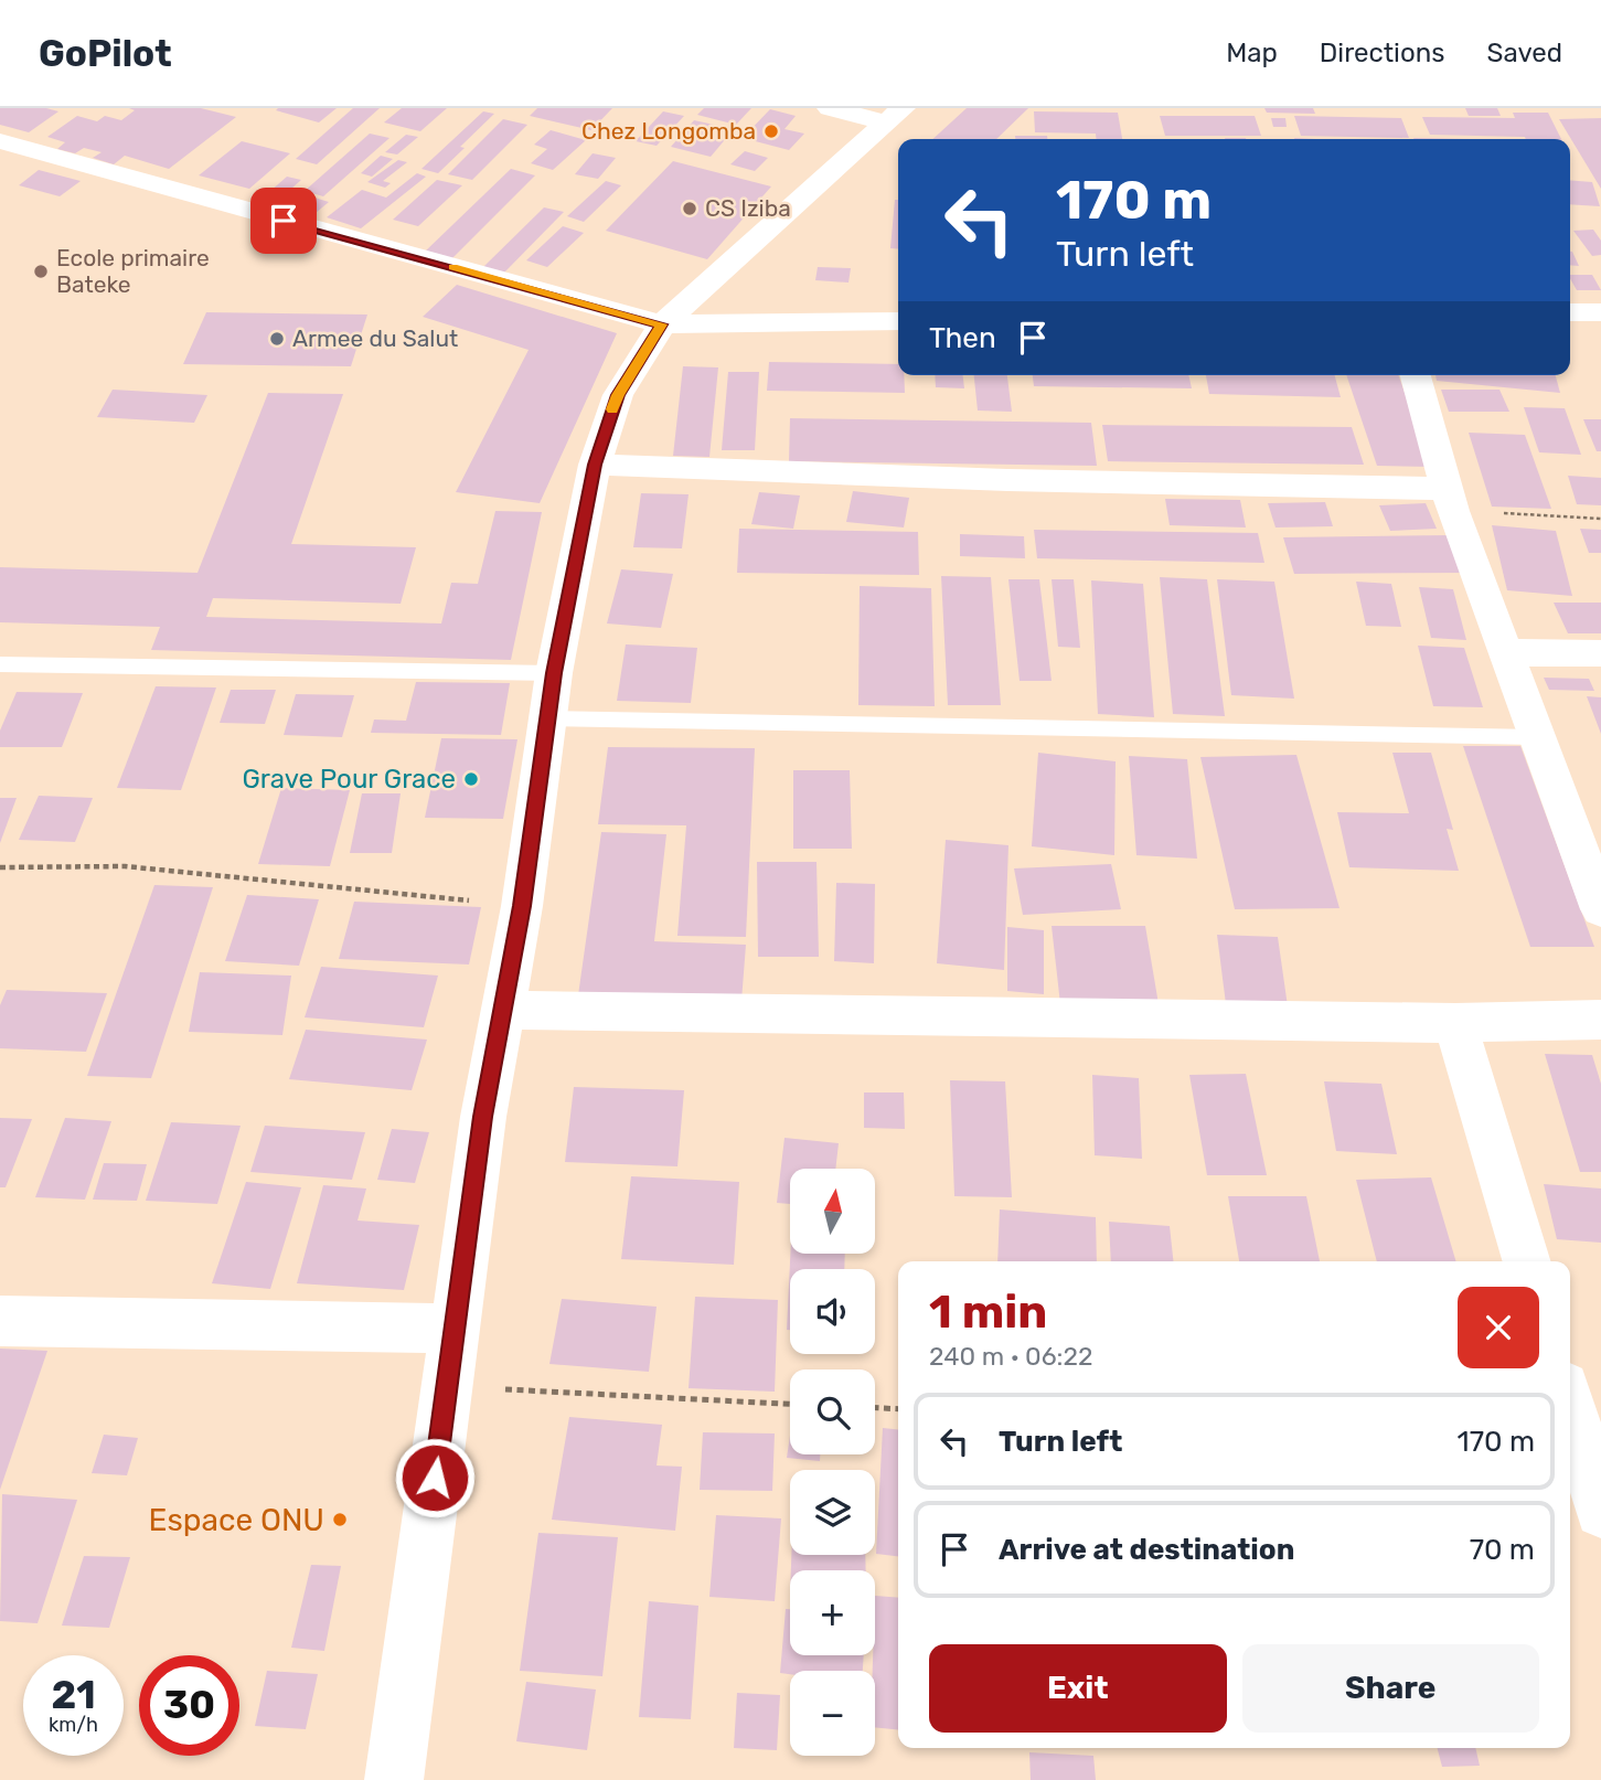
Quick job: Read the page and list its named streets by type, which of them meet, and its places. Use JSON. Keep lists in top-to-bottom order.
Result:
{
  "places": [
    "Chez Longomba",
    "CS Iziba",
    "Ecole primaire Bateke",
    "Armee du Salut",
    "Grave Pour Grace",
    "Espace ONU"
  ],
  "north": "top",
  "page": {
    "header": "GoPilot",
    "nav": ["Map", "Directions", "Saved"],
    "turn": ["170 m", "Turn left"],
    "then": "Then",
    "map_buttons": ["+", "−"],
    "heading": ["1 min", "240 m · 06:22"],
    "list": [
      {
        "name": "Turn left",
        "value": "170 m"
      },
      {
        "name": "Arrive at destination",
        "value": "70 m"
      }
    ],
    "buttons": ["Exit", "Share"],
    "speed": "21 km/h",
    "limit": "30"
  }
}
